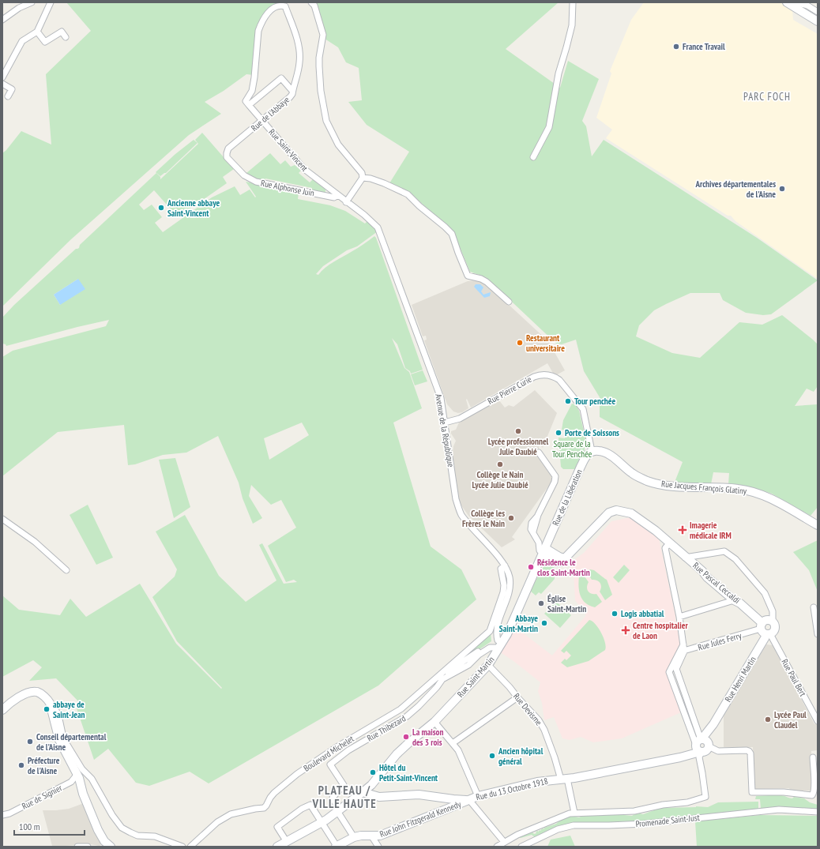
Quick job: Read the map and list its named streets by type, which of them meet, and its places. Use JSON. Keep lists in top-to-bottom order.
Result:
{
  "streets": {
    "street": [
      "Rue de l'Abbaye",
      "Rue Saint-Vincent",
      "Rue Alphonse Juin",
      "Rue Pierre Curie",
      "Avenue de la République",
      "Rue Jacques François Glatiny",
      "Rue de la Libération",
      "Rue Pascal Ceccaldi",
      "Rue Jules Ferry",
      "Rue Saint-Martin",
      "Rue Paul Bert",
      "Rue Henri Martin",
      "Rue Devisme",
      "Rue Thibezard",
      "Boulevard Michelet",
      "Rue du 13 Octobre 1918",
      "Rue de Signier",
      "Rue John Fitzgerald Kennedy",
      "Promenade Saint-Just"
    ]
  },
  "crossings": [
    ["Rue de l'Abbaye", "Rue Saint-Vincent"],
    ["Rue de l'Abbaye", "Rue Alphonse Juin"],
    ["Rue Saint-Vincent", "Rue Alphonse Juin"],
    ["Rue Saint-Vincent", "Avenue de la République"],
    ["Rue Pierre Curie", "Avenue de la République"],
    ["Rue Pierre Curie", "Rue Jacques François Glatiny"],
    ["Rue Pierre Curie", "Rue de la Libération"],
    ["Avenue de la République", "Rue Saint-Martin"],
    ["Avenue de la République", "Rue Thibezard"],
    ["Avenue de la République", "Boulevard Michelet"],
    ["Rue Jacques François Glatiny", "Rue de la Libération"],
    ["Rue de la Libération", "Rue Pascal Ceccaldi"],
    ["Rue de la Libération", "Rue Saint-Martin"],
    ["Rue Pascal Ceccaldi", "Rue Jules Ferry"],
    ["Rue Pascal Ceccaldi", "Rue Saint-Martin"],
    ["Rue Pascal Ceccaldi", "Rue Paul Bert"],
    ["Rue Pascal Ceccaldi", "Rue Henri Martin"],
    ["Rue Jules Ferry", "Rue Paul Bert"],
    ["Rue Jules Ferry", "Rue Henri Martin"],
    ["Rue Saint-Martin", "Rue Devisme"],
    ["Rue Saint-Martin", "Rue Thibezard"],
    ["Rue Saint-Martin", "Boulevard Michelet"],
    ["Rue Saint-Martin", "Rue du 13 Octobre 1918"],
    ["Rue Paul Bert", "Rue Henri Martin"],
    ["Rue Henri Martin", "Rue du 13 Octobre 1918"],
    ["Rue Devisme", "Rue du 13 Octobre 1918"],
    ["Rue Thibezard", "Boulevard Michelet"],
    ["Rue du 13 Octobre 1918", "Rue John Fitzgerald Kennedy"]
  ],
  "districts": ["PARC FOCH", "PLATEAU / VILLE HAUTE"],
  "parks": ["Square de la Tour Penchée"],
  "places": {
    "other": [
      "France Travail",
      "Archives départementales de l'Aisne",
      "Ancienne abbaye Saint-Vincent",
      "Restaurant universitaire",
      "Tour penchée",
      "Lycée professionnel Julie Daubié",
      "Porte de Soissons",
      "Collège le Nain Lycée Julie Daubié",
      "Collège les Frères le Nain",
      "Résidence le clos Saint-Martin",
      "Église Saint-Martin",
      "Logis abbatial",
      "Abbaye Saint-Martin",
      "abbaye de Saint-Jean",
      "Lycée Paul Claudel",
      "La maison des 3 rois",
      "Conseil départemental de l'Aisne",
      "Ancien hôpital général",
      "Préfecture de l'Aisne",
      "Hôtel du Petit-Saint-Vincent"
    ],
    "health": ["Imagerie médicale IRM", "Centre hospitalier de Laon"]
  },
  "scale_bar": "100 m"
}
